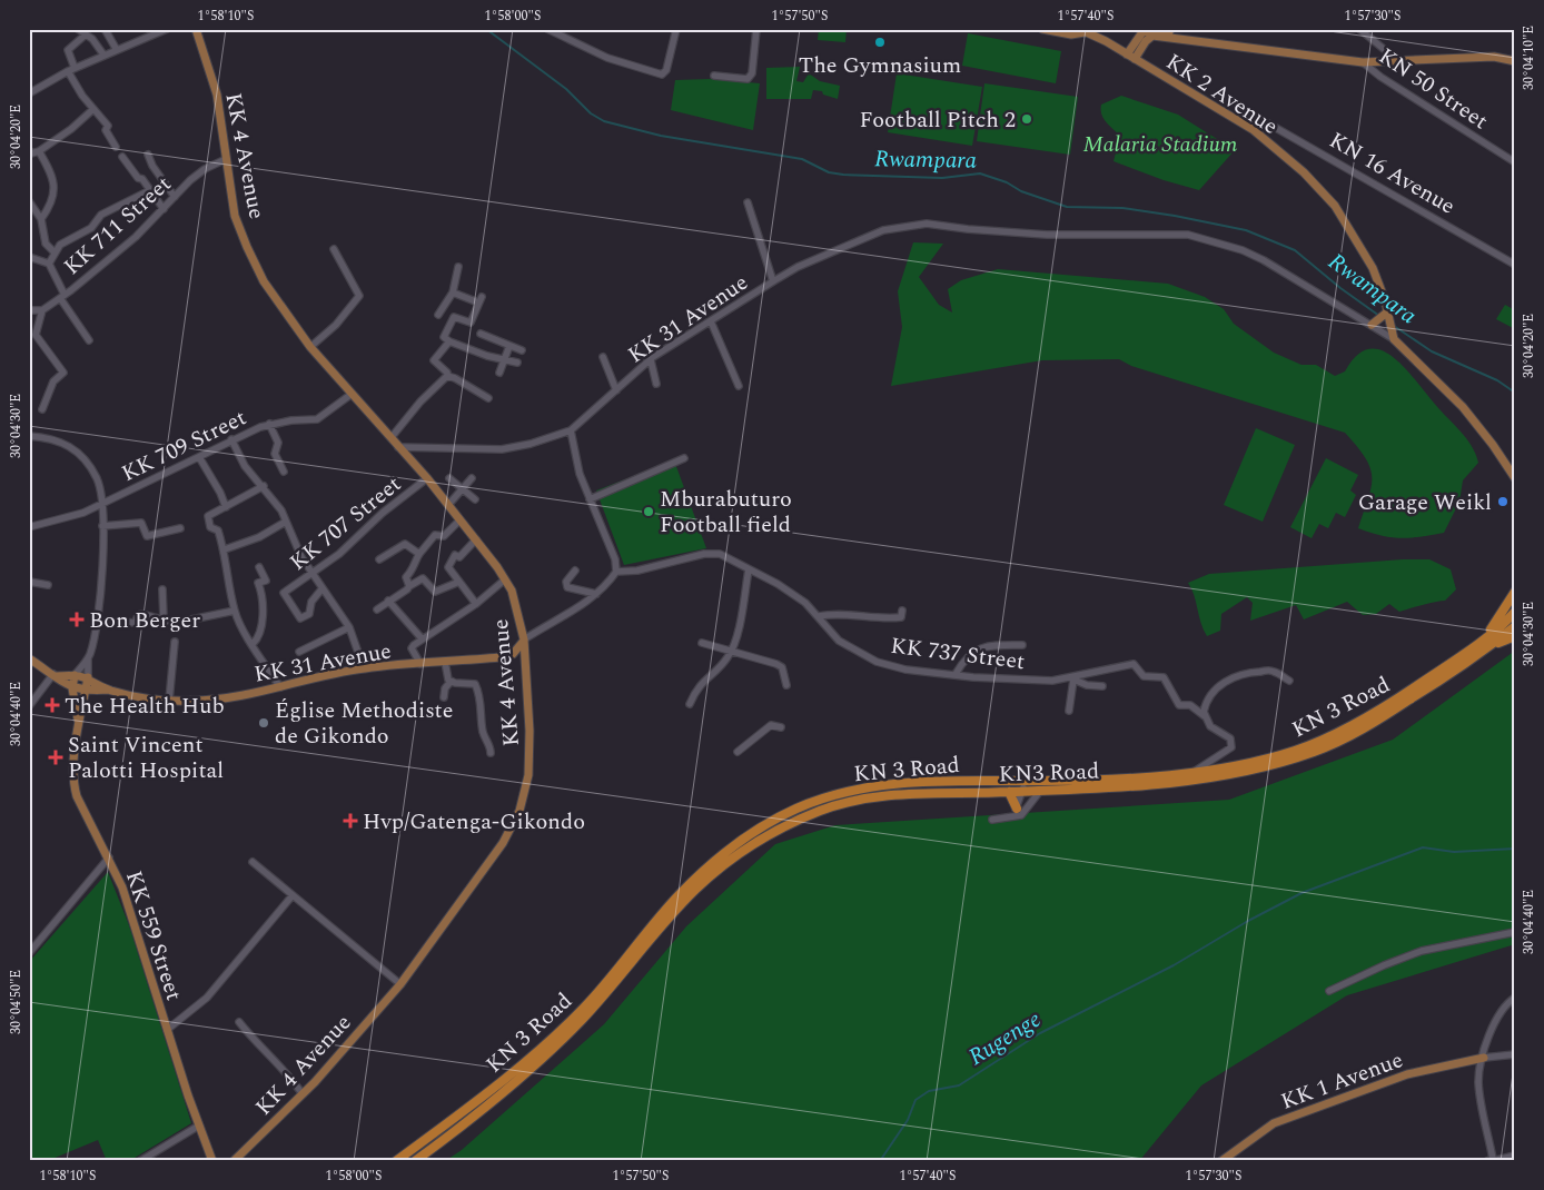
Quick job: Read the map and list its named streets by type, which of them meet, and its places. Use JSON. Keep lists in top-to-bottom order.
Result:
{
  "streets": {
    "highway": ["KN 3 Road", "KN3 Road"],
    "main road": [
      "KK 2 Avenue",
      "KK 4 Avenue",
      "KK 31 Avenue",
      "KK 559 Street",
      "KK 1 Avenue"
    ],
    "street": [
      "KN 50 Street",
      "KN 16 Avenue",
      "KK 711 Street",
      "KK 709 Street",
      "KK 707 Street",
      "KK 737 Street"
    ]
  },
  "crossings": [
    ["KK 2 Avenue", "KN 16 Avenue"],
    ["KK 2 Avenue", "KK 31 Avenue"],
    ["KK 4 Avenue", "KK 711 Street"],
    ["KK 4 Avenue", "KK 31 Avenue"],
    ["KK 4 Avenue", "KK 709 Street"],
    ["KK 4 Avenue", "KK 707 Street"],
    ["KK 31 Avenue", "KK 737 Street"],
    ["KK 31 Avenue", "KK 559 Street"],
    ["KN 3 Road", "KN3 Road"]
  ],
  "water": ["Rwampara", "Rugenge"],
  "parks": ["Malaria Stadium"],
  "places": {
    "other": [
      "The Gymnasium",
      "Football Pitch 2",
      "Garage Weikl",
      "Mburabuturo Football field",
      "Église Methodiste de Gikondo"
    ],
    "health": [
      "Bon Berger",
      "The Health Hub",
      "Saint Vincent Palotti Hospital",
      "Hvp/Gatenga-Gikondo"
    ]
  },
  "coordinates": [
    "1°58'10\"S",
    "1°58'00\"S",
    "1°57'50\"S",
    "1°57'40\"S",
    "1°57'30\"S",
    "30°04'10\"E",
    "30°04'20\"E",
    "30°04'30\"E",
    "30°04'40\"E",
    "30°04'50\"E"
  ]
}
